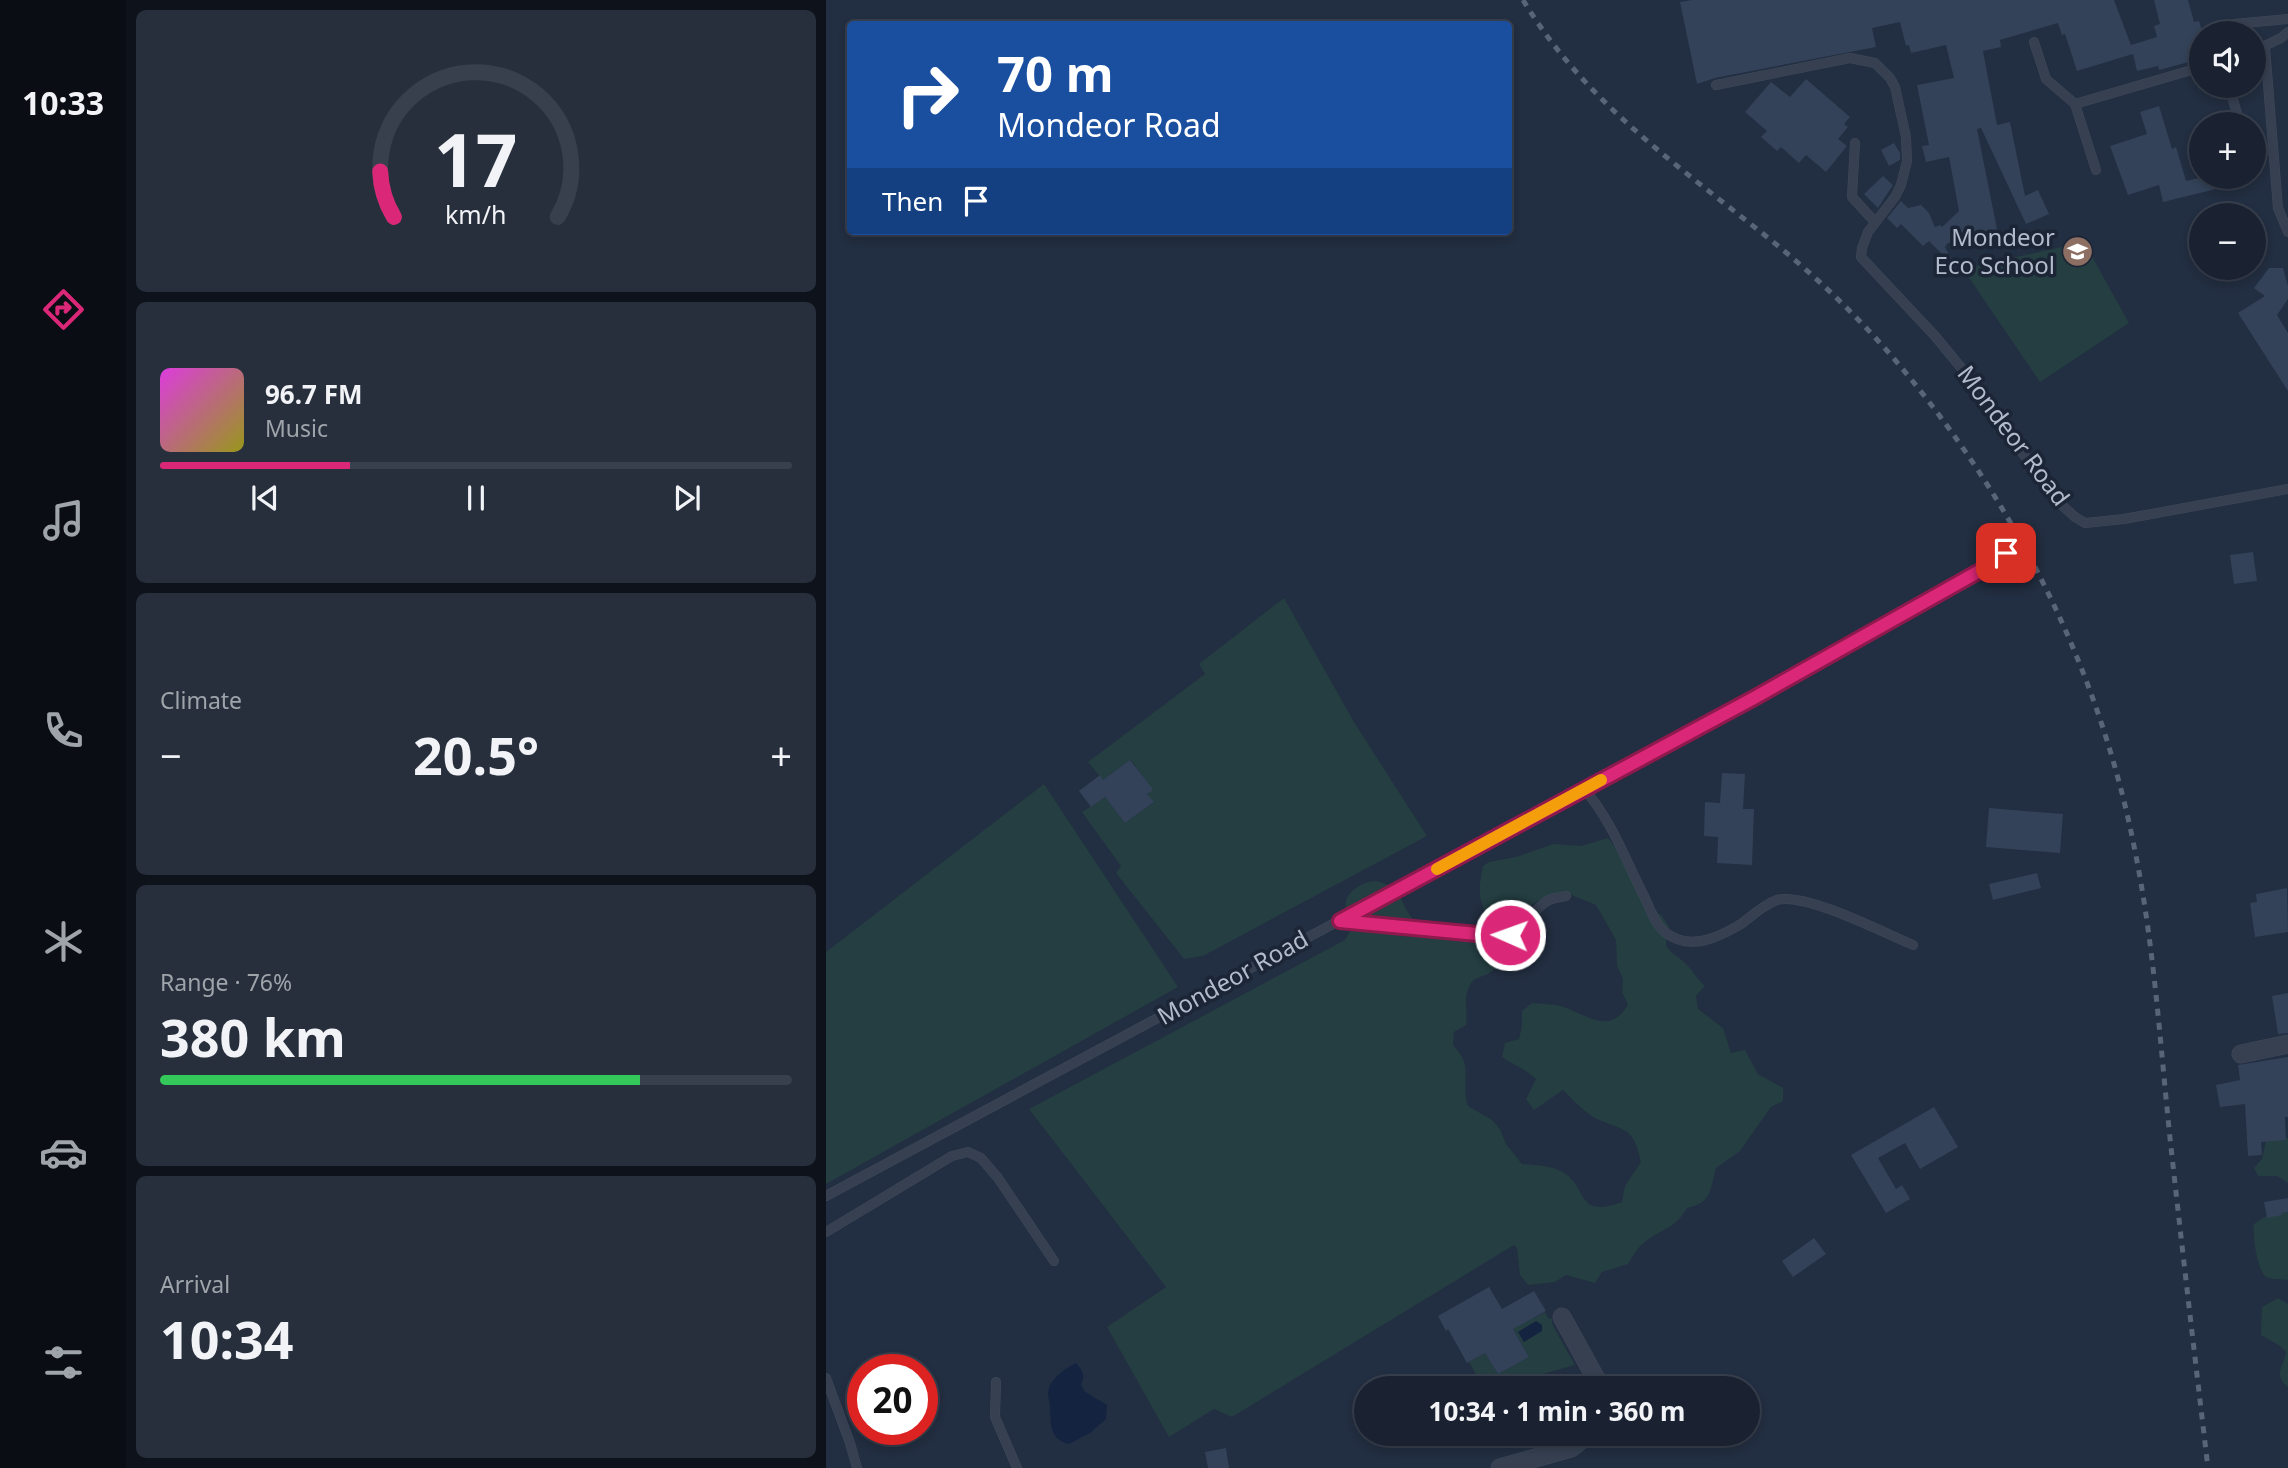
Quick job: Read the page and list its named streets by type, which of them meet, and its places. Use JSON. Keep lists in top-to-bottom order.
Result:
{
  "streets": {
    "lane": ["Mondeor Road"]
  },
  "places": {
    "school or university": ["Mondeor Eco School"]
  },
  "page": {
    "tabs": "10:33",
    "map_buttons": ["+", "−"],
    "turn": ["70 m", "Mondeor Road"],
    "then": "Then",
    "song": ["96.7 FM", "Music"],
    "tile": [
      "Climate",
      ["Range · 76%", "380 km"],
      ["Arrival", "10:34"]
    ],
    "heat": ["−", "20.5°", "+"],
    "limit": "20",
    "trip": "10:34 · 1 min · 360 m",
    "gauge": ["17", "km/h"]
  }
}
